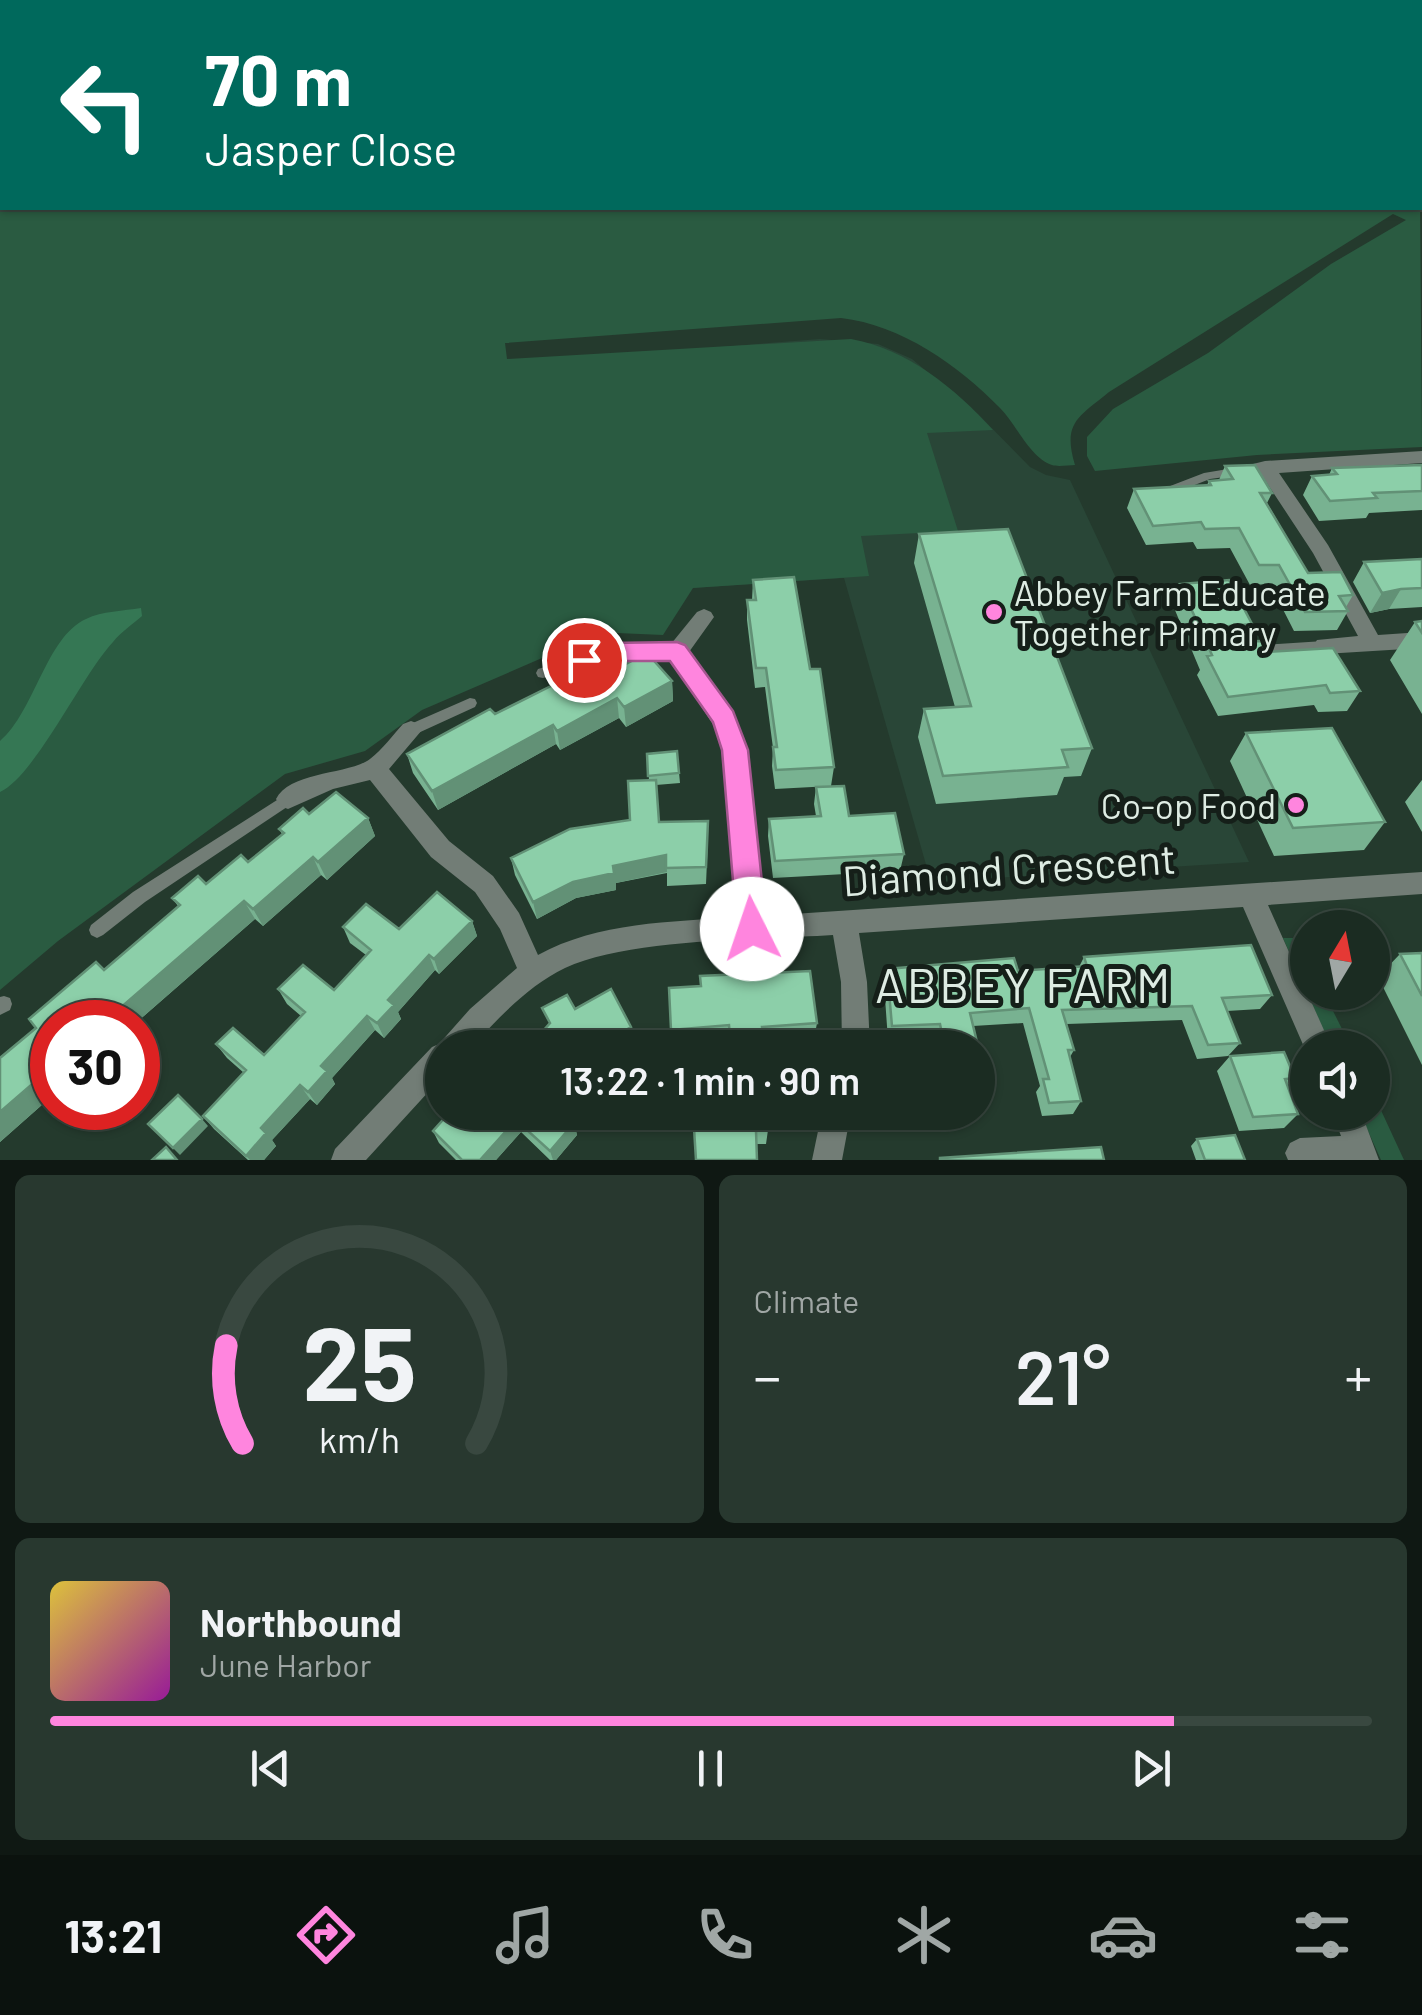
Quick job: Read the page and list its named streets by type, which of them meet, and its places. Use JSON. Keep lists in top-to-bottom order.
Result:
{
  "streets": {
    "street": ["Diamond Crescent"]
  },
  "districts": ["ABBEY FARM"],
  "places": ["Abbey Farm Educate Together Primary", "Co-op Food"],
  "north": "top",
  "page": {
    "turn": ["70 m", "Jasper Close"],
    "limit": "30",
    "trip": "13:22 · 1 min · 90 m",
    "tile": "Climate",
    "heat": ["−", "21°", "+"],
    "song": ["Northbound", "June Harbor"],
    "tabs": "13:21",
    "gauge": ["25", "km/h"]
  }
}
